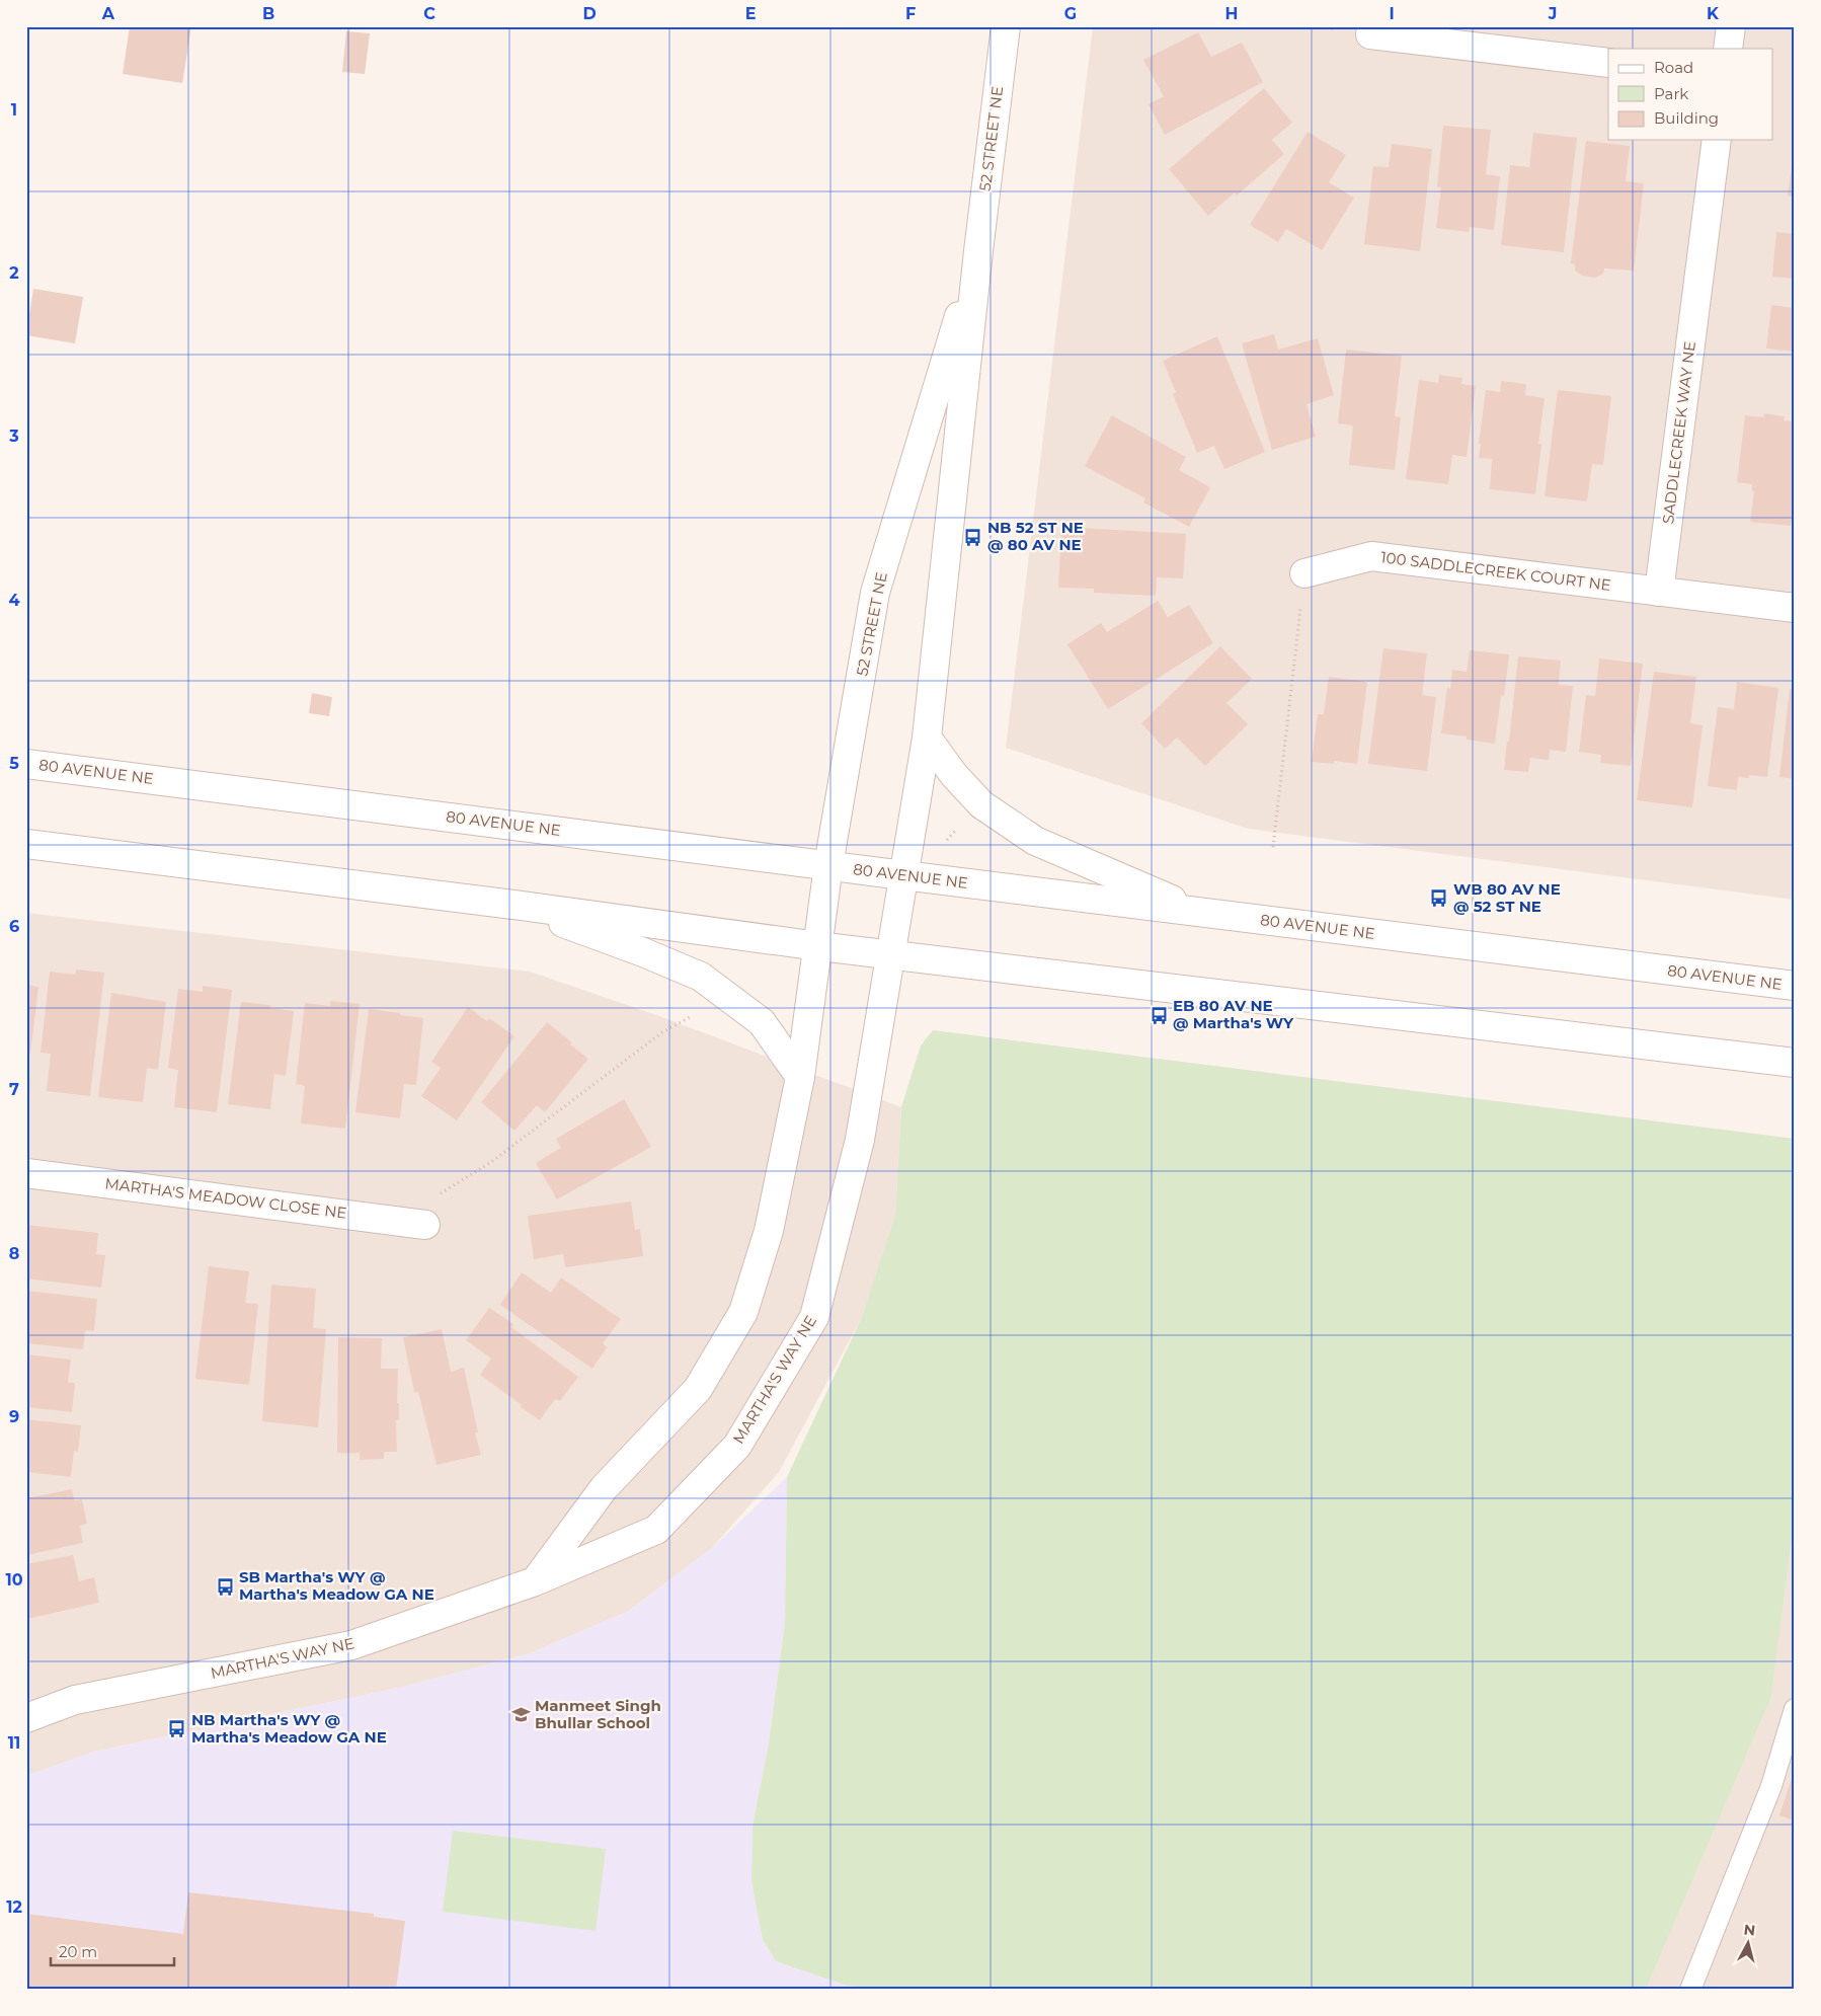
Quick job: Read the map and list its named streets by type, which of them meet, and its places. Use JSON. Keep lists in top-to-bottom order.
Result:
{
  "streets": {
    "street": [
      "52 STREET NE",
      "SADDLECREEK WAY NE",
      "100 SADDLECREEK COURT NE",
      "80 AVENUE NE",
      "MARTHA'S MEADOW CLOSE NE",
      "MARTHA'S WAY NE"
    ]
  },
  "crossings": [
    ["52 STREET NE", "80 AVENUE NE"],
    ["52 STREET NE", "MARTHA'S WAY NE"],
    ["SADDLECREEK WAY NE", "100 SADDLECREEK COURT NE"]
  ],
  "places": {
    "bus stop": [
      "NB 52 ST NE @ 80 AV NE",
      "WB 80 AV NE @ 52 ST NE",
      "EB 80 AV NE @ Martha's WY",
      "SB Martha's WY @ Martha's Meadow GA NE",
      "NB Martha's WY @ Martha's Meadow GA NE"
    ],
    "school or university": ["Manmeet Singh Bhullar School"]
  },
  "legend": ["Road", "Park", "Building"],
  "scale_bar": "20 m",
  "north": "top",
  "grid": {
    "columns": [
      "A",
      "B",
      "C",
      "D",
      "E",
      "F",
      "G",
      "H",
      "I",
      "J",
      "K"
    ],
    "rows": [
      "1",
      "2",
      "3",
      "4",
      "5",
      "6",
      "7",
      "8",
      "9",
      "10",
      "11",
      "12"
    ]
  }
}
